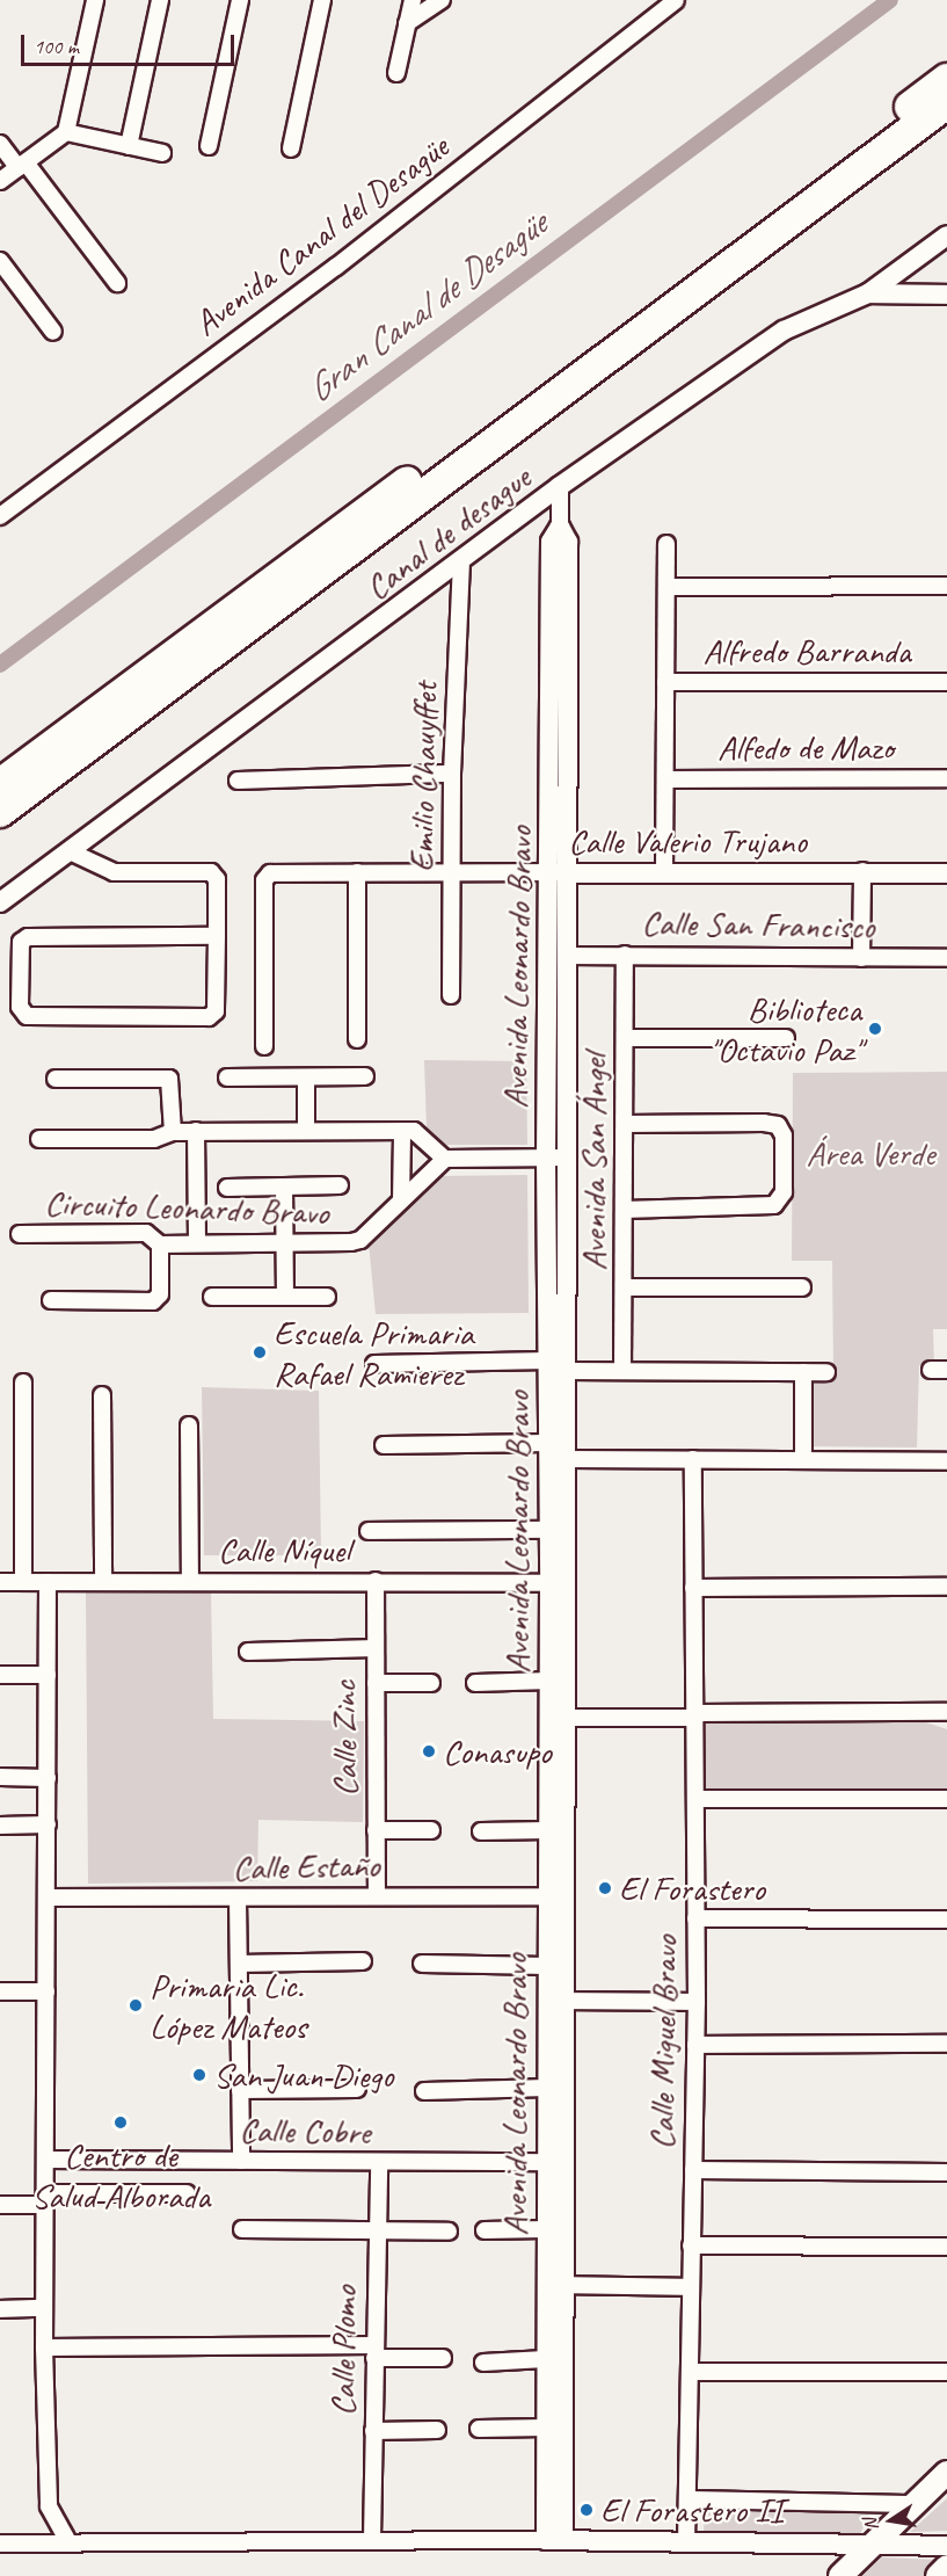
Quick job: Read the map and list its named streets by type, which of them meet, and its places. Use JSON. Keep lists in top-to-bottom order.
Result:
{
  "streets": {
    "street": [
      "Avenida Canal del Desagüe",
      "Canal de desague",
      "Alfredo Barranda",
      "Alfedo de Mazo",
      "Emilio Chauyffet",
      "Calle Valerio Trujano",
      "Calle San Francisco",
      "Avenida Leonardo Bravo",
      "Avenida San Ángel",
      "Circuito Leonardo Bravo",
      "Calle Níquel",
      "Calle Zinc",
      "Calle Estaño",
      "Calle Miguel Bravo",
      "Calle Cobre",
      "Calle Plomo"
    ]
  },
  "crossings": [
    ["Canal de desague", "Emilio Chauyffet"],
    ["Canal de desague", "Avenida Leonardo Bravo"],
    ["Emilio Chauyffet", "Calle Valerio Trujano"],
    ["Calle Valerio Trujano", "Avenida Leonardo Bravo"],
    ["Calle San Francisco", "Avenida Leonardo Bravo"],
    ["Calle San Francisco", "Avenida San Ángel"],
    ["Avenida Leonardo Bravo", "Calle Níquel"],
    ["Avenida Leonardo Bravo", "Calle Estaño"],
    ["Avenida Leonardo Bravo", "Calle Cobre"],
    ["Calle Níquel", "Calle Zinc"],
    ["Calle Zinc", "Calle Estaño"],
    ["Calle Cobre", "Calle Plomo"]
  ],
  "water": ["Gran Canal de Desagüe"],
  "parks": ["Área Verde"],
  "places": [
    "Biblioteca \"Octavio Paz\"",
    "Escuela Primaria Rafael Ramierez",
    "Conasupo",
    "El Forastero",
    "Primaria Lic. López Mateos",
    "San Juan Diego",
    "Centro de Salud Alborada",
    "El Forastero II"
  ],
  "scale_bar": "100 m",
  "north": "left"
}
